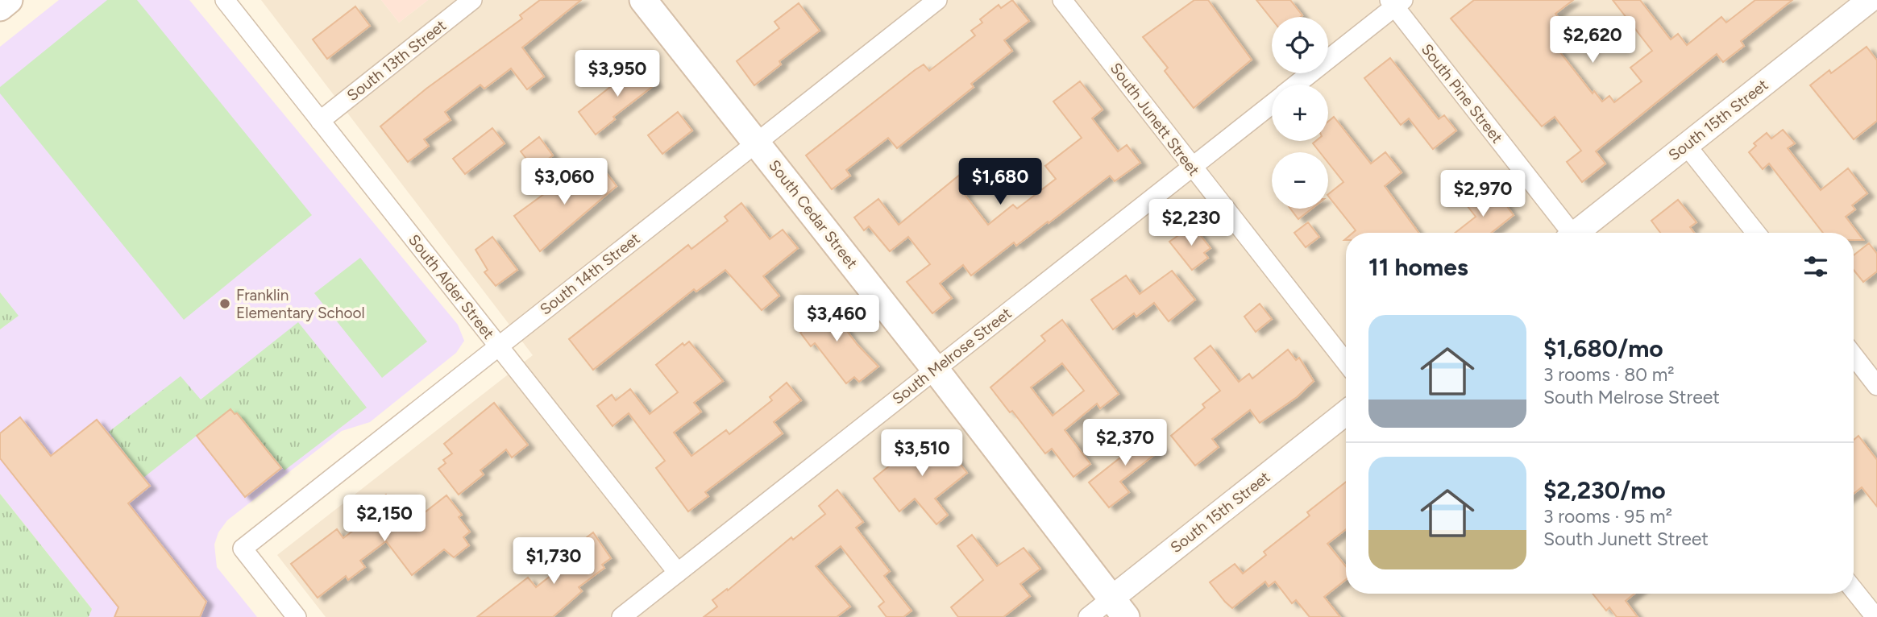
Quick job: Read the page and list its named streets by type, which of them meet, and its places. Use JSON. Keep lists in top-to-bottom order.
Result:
{
  "streets": {
    "main road": ["South Cedar Street"],
    "street": [
      "South 13th Street",
      "South Pine Street",
      "South Junett Street",
      "South 15th Street",
      "South 14th Street",
      "South Alder Street",
      "South Melrose Street"
    ]
  },
  "crossings": [
    ["South 13th Street", "South Alder Street"],
    ["South Pine Street", "South Melrose Street"],
    ["South Junett Street", "South Melrose Street"],
    ["South 15th Street", "South Cedar Street"],
    ["South Cedar Street", "South 14th Street"],
    ["South Cedar Street", "South Melrose Street"],
    ["South 14th Street", "South Alder Street"],
    ["South Alder Street", "South Melrose Street"]
  ],
  "places": ["Franklin Elementary School"],
  "page": {
    "price": [
      "$2,620",
      "$3,950",
      "$3,060",
      "$1,680",
      "$2,970",
      "$2,230",
      "$3,460",
      "$2,370",
      "$3,510",
      "$2,150",
      "$1,730"
    ],
    "map_buttons": ["+", "−"],
    "heading": "11 homes",
    "list": [
      {
        "name": "$1,680/mo",
        "note": "3 rooms · 80 m² · South Melrose Street"
      },
      {
        "name": "$2,230/mo",
        "note": "3 rooms · 95 m² · South Junett Street"
      }
    ]
  }
}
